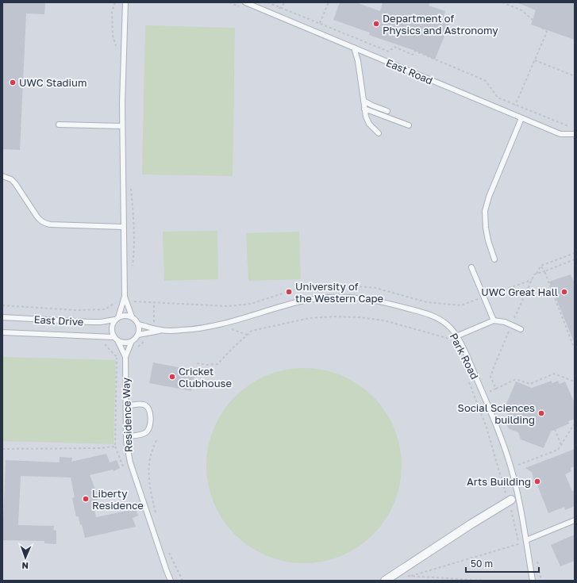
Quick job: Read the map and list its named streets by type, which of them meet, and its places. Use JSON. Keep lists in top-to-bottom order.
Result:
{
  "streets": {
    "lane": [
      "East Road",
      "East Drive",
      "Park Road",
      "Residence Way"
    ]
  },
  "crossings": [
    ["East Drive", "Park Road"],
    ["East Drive", "Residence Way"],
    ["Park Road", "Residence Way"]
  ],
  "places": [
    "Department of Physics and Astronomy",
    "UWC Stadium",
    "University of the Western Cape",
    "UWC Great Hall",
    "Cricket Clubhouse",
    "Social Sciences building",
    "Arts Building",
    "Liberty Residence"
  ],
  "scale_bar": "50 m",
  "north": "bottom"
}
